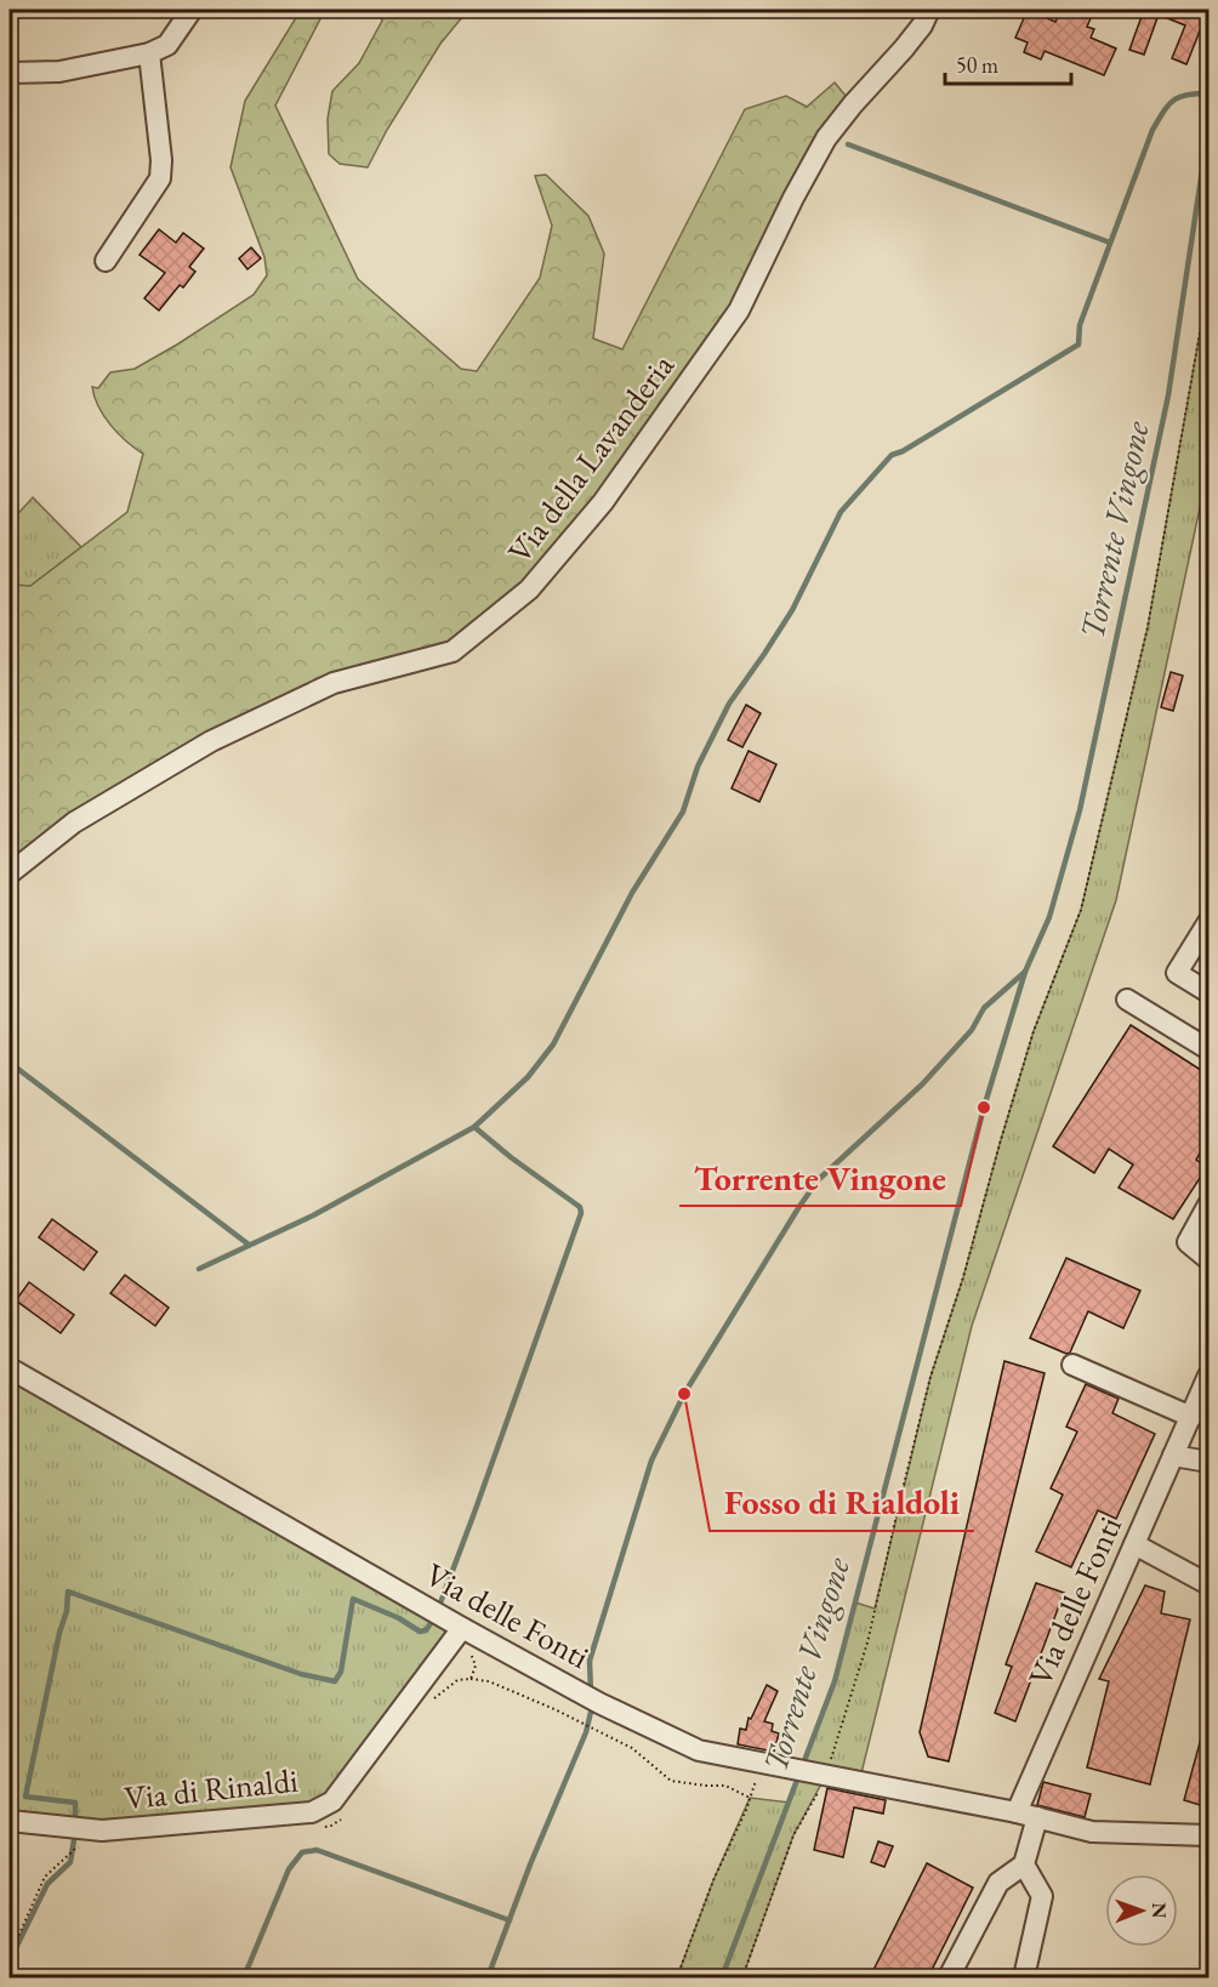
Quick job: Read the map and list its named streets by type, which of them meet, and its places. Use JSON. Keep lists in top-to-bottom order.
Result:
{
  "streets": {
    "street": ["Via della Lavanderia", "Via delle Fonti", "Via di Rinaldi"]
  },
  "crossings": [
    ["Via delle Fonti", "Via di Rinaldi"]
  ],
  "water": ["Torrente Vingone"],
  "places": ["Torrente Vingone", "Fosso di Rialdoli"],
  "scale_bar": "50 m",
  "north": "right"
}
